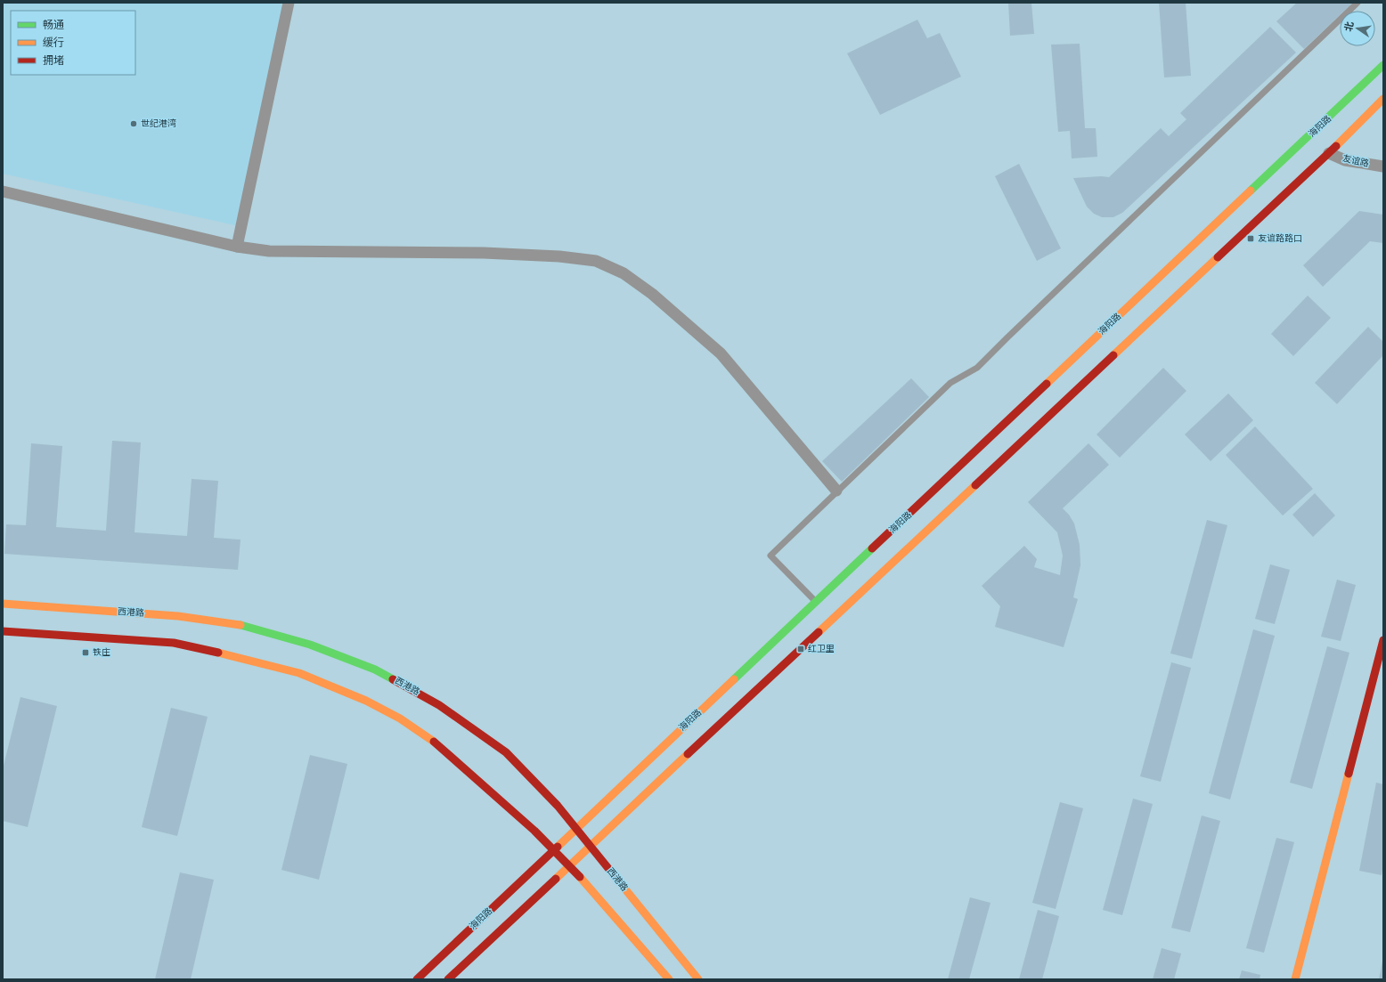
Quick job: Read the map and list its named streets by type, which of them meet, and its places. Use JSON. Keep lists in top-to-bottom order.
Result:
{
  "streets": {
    "main road": ["海阳路", "西港路"],
    "street": ["友谊路"]
  },
  "crossings": [
    ["海阳路", "西港路"]
  ],
  "places": {
    "other": ["世纪港湾"],
    "transit": ["友谊路路口", "红卫里", "铁庄"]
  },
  "legend": ["畅通", "缓行", "拥堵"],
  "north": "left"
}
